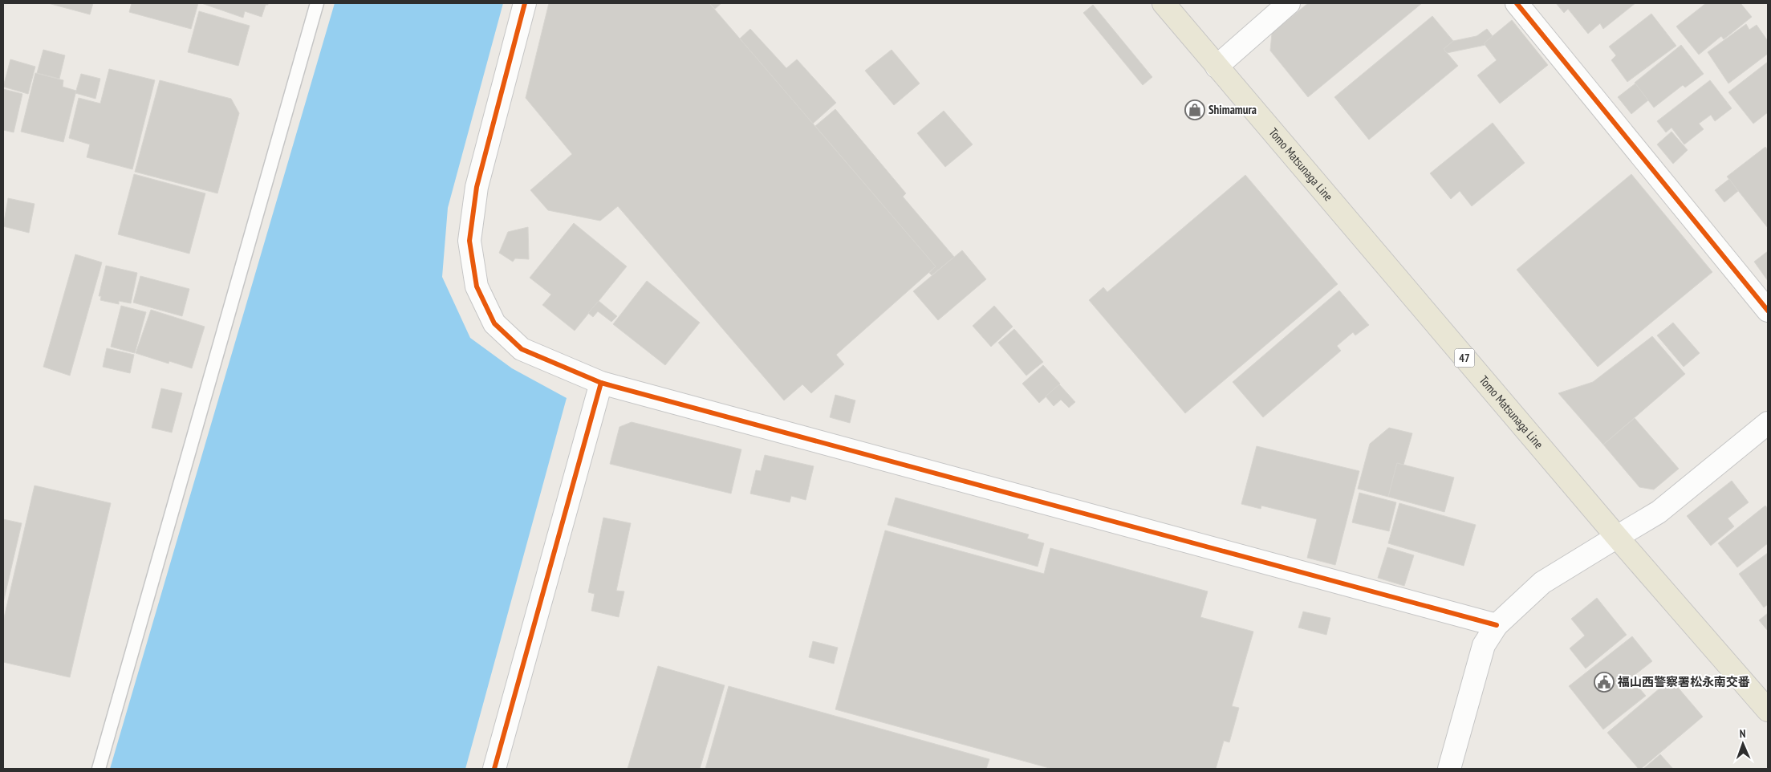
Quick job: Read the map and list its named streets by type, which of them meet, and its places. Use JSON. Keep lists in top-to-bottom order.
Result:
{
  "streets": {
    "main road": ["Tomo Matsunaga Line", "47"]
  },
  "places": {
    "shop": ["Shimamura"],
    "public building": ["福山西警察署松永南交番"]
  },
  "north": "top"
}
